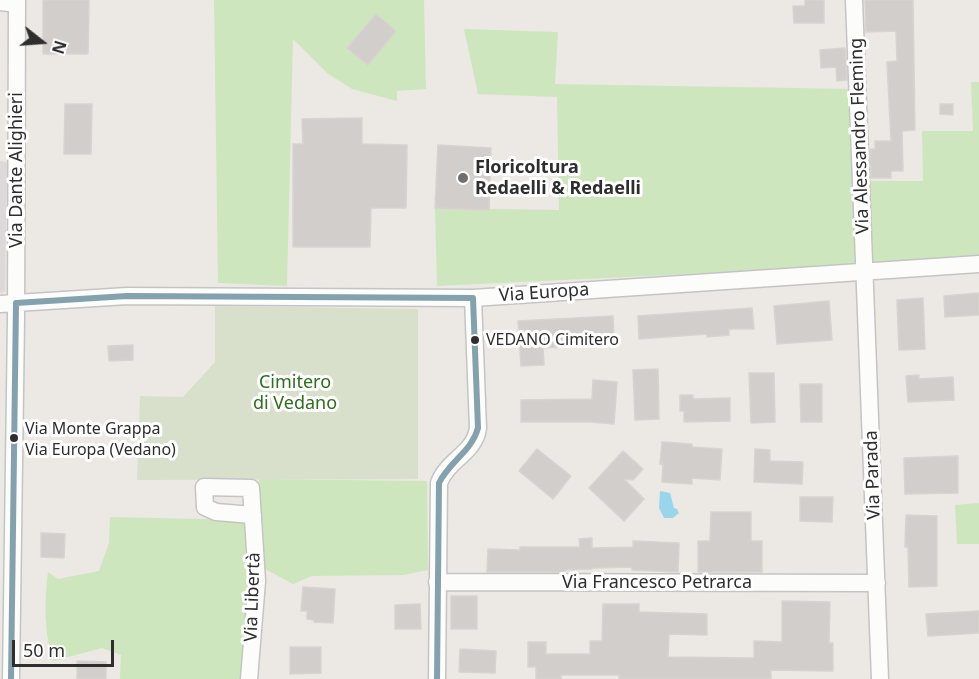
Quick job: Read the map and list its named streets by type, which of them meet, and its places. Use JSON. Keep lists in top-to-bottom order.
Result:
{
  "streets": {
    "street": [
      "Via Alessandro Fleming",
      "Via Dante Alighieri",
      "Via Europa",
      "Via Parada",
      "Via Francesco Petrarca",
      "Via Libertà"
    ]
  },
  "crossings": [
    ["Via Alessandro Fleming", "Via Europa"],
    ["Via Alessandro Fleming", "Via Parada"],
    ["Via Dante Alighieri", "Via Europa"],
    ["Via Europa", "Via Parada"],
    ["Via Parada", "Via Francesco Petrarca"]
  ],
  "parks": ["Cimitero di Vedano"],
  "places": ["Floricoltura Redaelli & Redaelli", "VEDANO Cimitero", "Via Monte Grappa Via Europa (Vedano)"],
  "scale_bar": "50 m",
  "north": "right"
}
